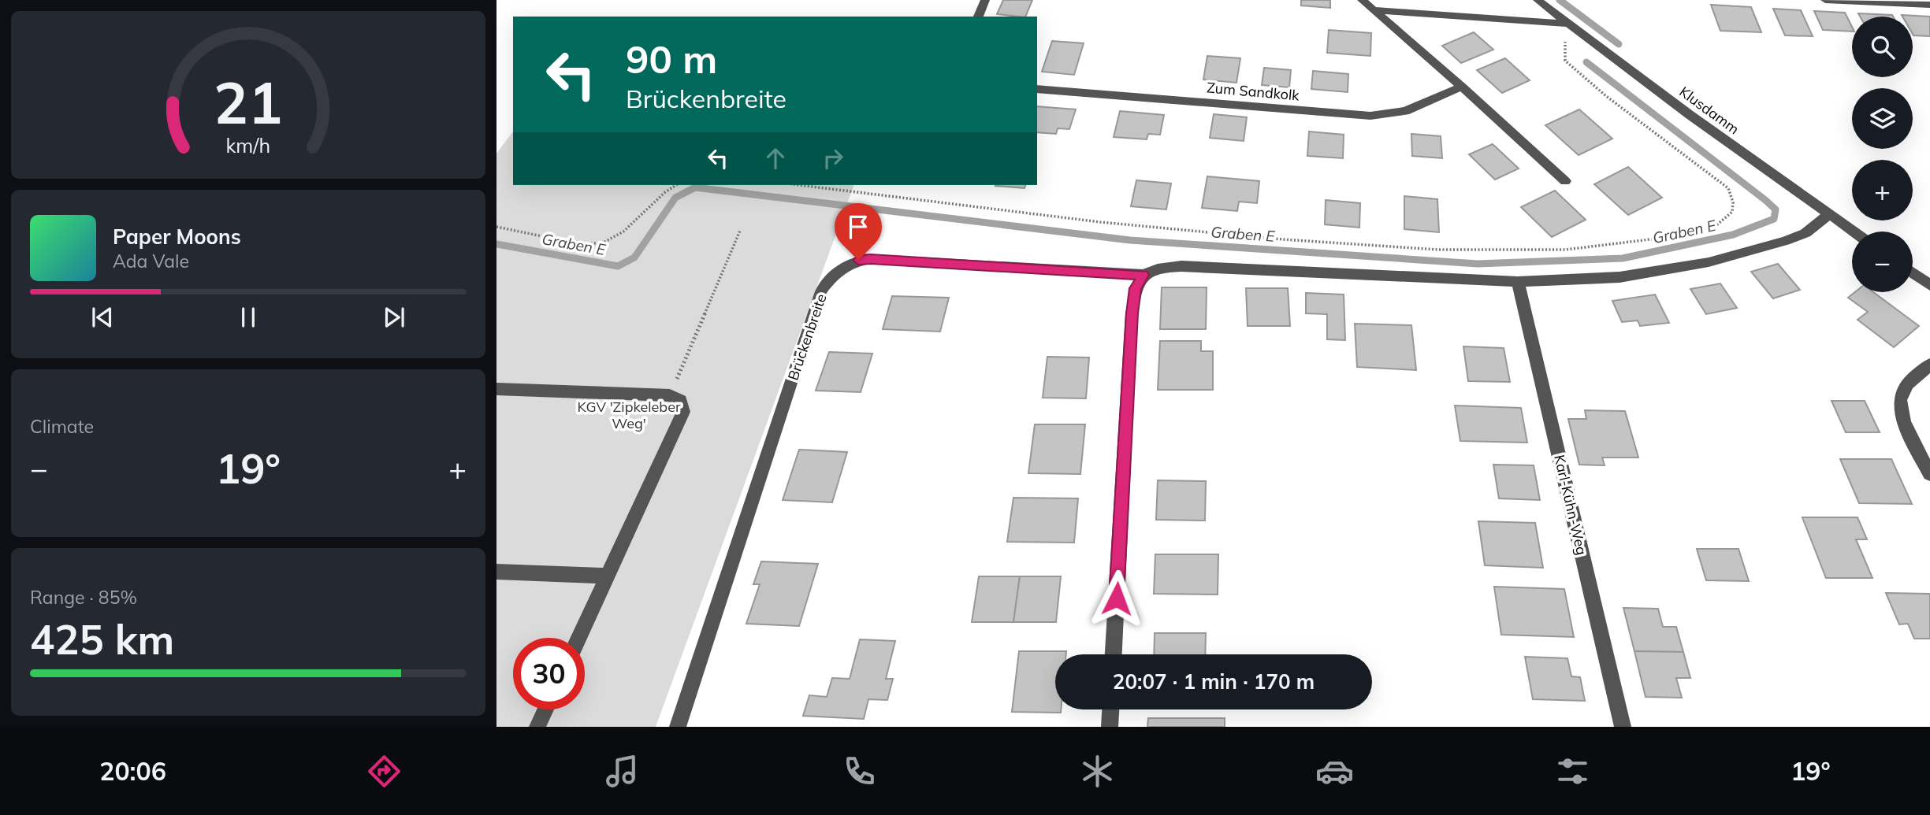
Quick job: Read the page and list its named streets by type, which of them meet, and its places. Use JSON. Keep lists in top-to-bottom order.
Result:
{
  "streets": {
    "street": [
      "Zum Sandkolk",
      "Klusdamm",
      "Brückenbreite",
      "Karl-Kühn-Weg"
    ]
  },
  "water": ["Graben E"],
  "parks": ["KGV 'Zipkeleber Weg'"],
  "page": {
    "map_buttons": ["+", "−"],
    "turn": ["90 m", "Brückenbreite"],
    "song": ["Paper Moons", "Ada Vale"],
    "tile": [
      "Climate",
      ["Range · 85%", "425 km"]
    ],
    "heat": ["−", "19°", "+"],
    "limit": "30",
    "trip": "20:07 · 1 min · 170 m",
    "tabs": ["20:06", "19°"],
    "gauge": ["21", "km/h"]
  }
}
